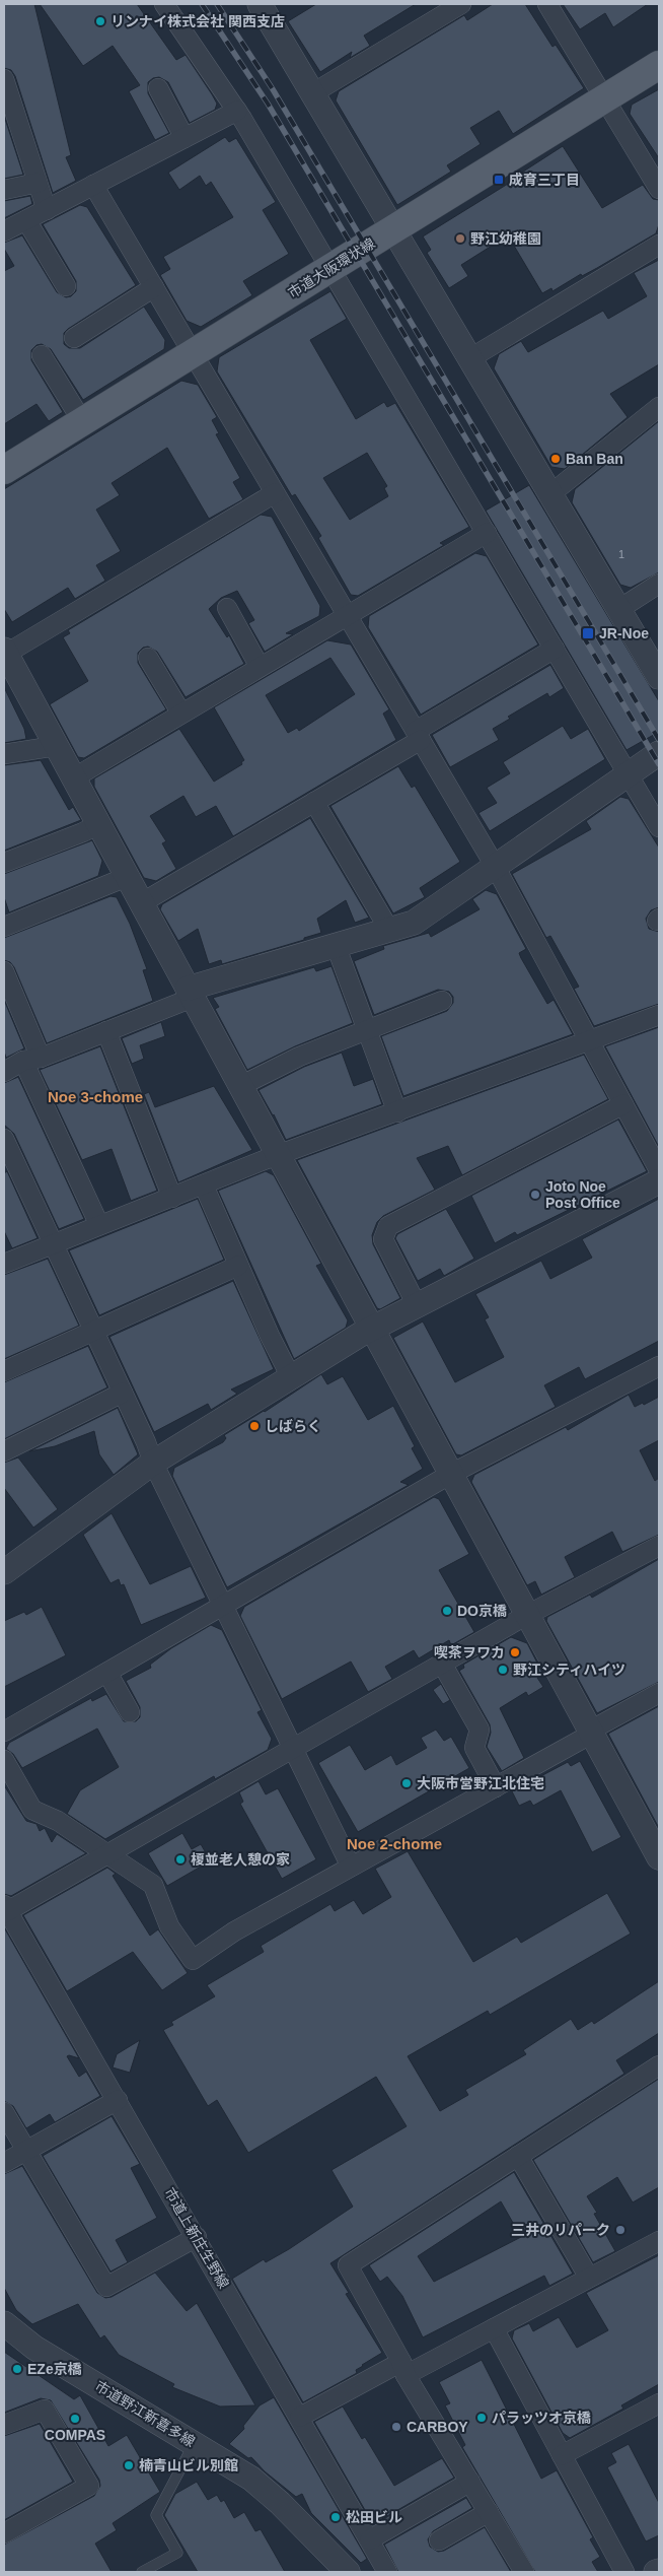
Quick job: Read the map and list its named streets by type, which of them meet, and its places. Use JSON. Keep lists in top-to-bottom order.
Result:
{
  "streets": {
    "main road": ["市道大阪環状線"],
    "street": ["市道上新庄生野線", "市道野江新喜多線"]
  },
  "districts": ["Noe 3-chome", "Noe 2-chome"],
  "places": {
    "other": [
      "リンナイ株式会社 関西支店",
      "野江幼稚園",
      "Ban Ban",
      "Joto Noe Post Office",
      "しばらく",
      "DO京橋",
      "喫茶ヲワカ",
      "野江シティハイツ",
      "大阪市営野江北住宅",
      "榎並老人憩の家",
      "三井のリパーク",
      "EZe京橋",
      "パラッツオ京橋",
      "COMPAS",
      "CARBOY",
      "楠青山ビル別館",
      "松田ビル"
    ],
    "transit": ["成育三丁目", "JR-Noe"]
  },
  "house_numbers": ["1"]
}
